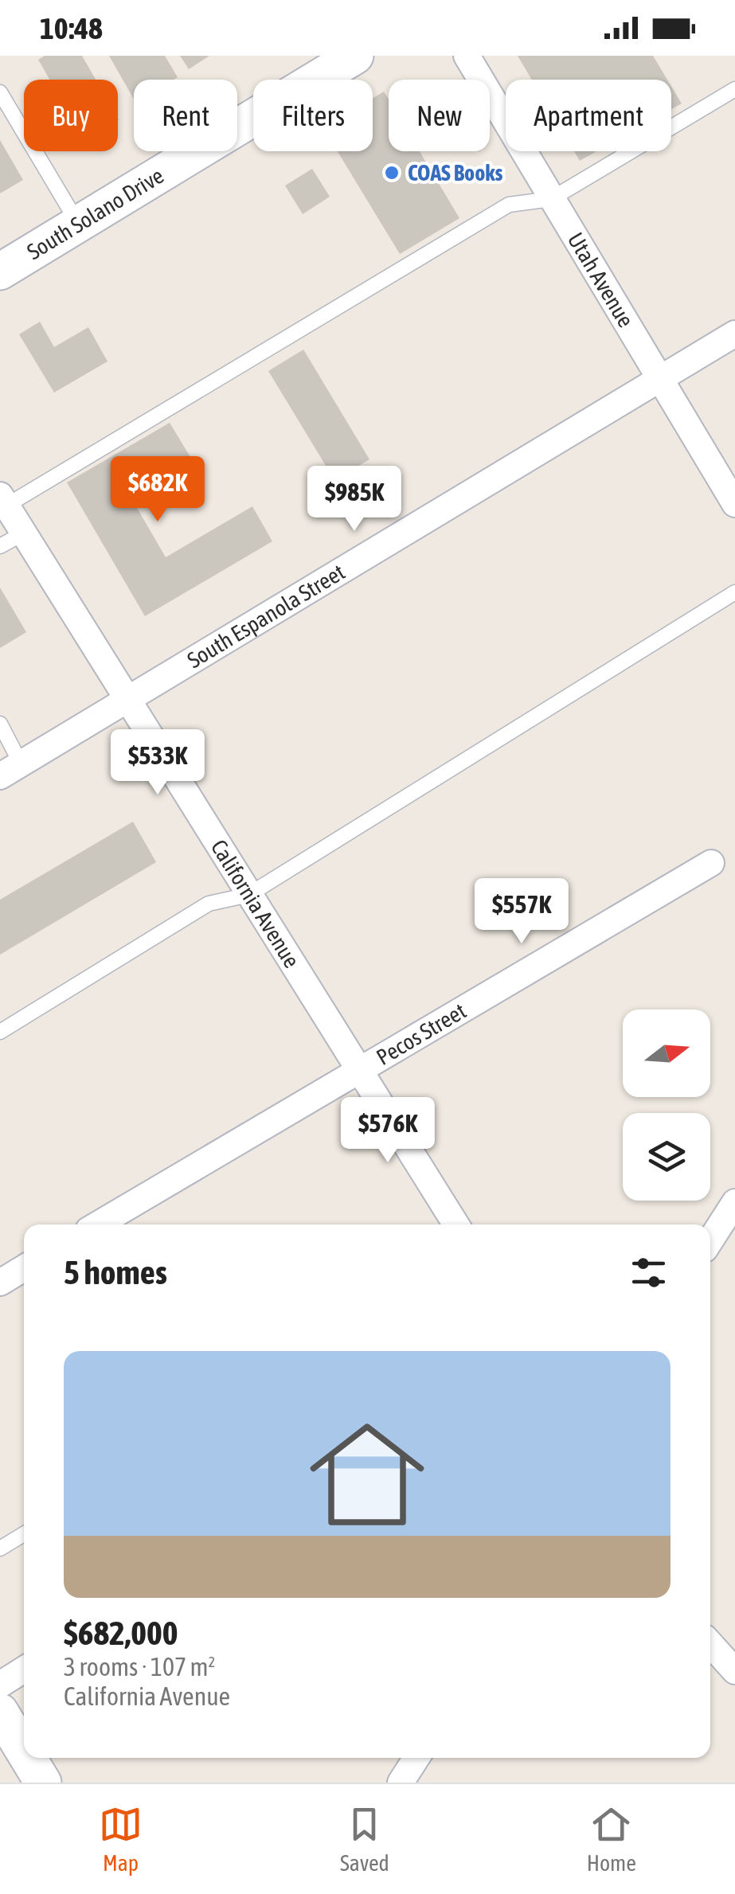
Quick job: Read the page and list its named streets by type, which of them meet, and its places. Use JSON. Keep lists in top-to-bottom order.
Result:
{
  "streets": {
    "street": [
      "South Solano Drive",
      "Utah Avenue",
      "South Espanola Street",
      "California Avenue",
      "Pecos Street"
    ]
  },
  "crossings": [
    ["Utah Avenue", "South Espanola Street"],
    ["South Espanola Street", "California Avenue"],
    ["California Avenue", "Pecos Street"]
  ],
  "places": ["COAS Books"],
  "north": "right",
  "page": {
    "status": "10:48",
    "chip": [
      "Buy",
      "Rent",
      "Filters",
      "New",
      "Apartment"
    ],
    "price": [
      "$682K",
      "$985K",
      "$533K",
      "$557K",
      "$576K"
    ],
    "heading": "5 homes",
    "list": [
      {
        "name": "$682,000",
        "note": "3 rooms · 107 m² · California Avenue"
      }
    ],
    "tabs": ["Map", "Saved", "Home"]
  }
}
